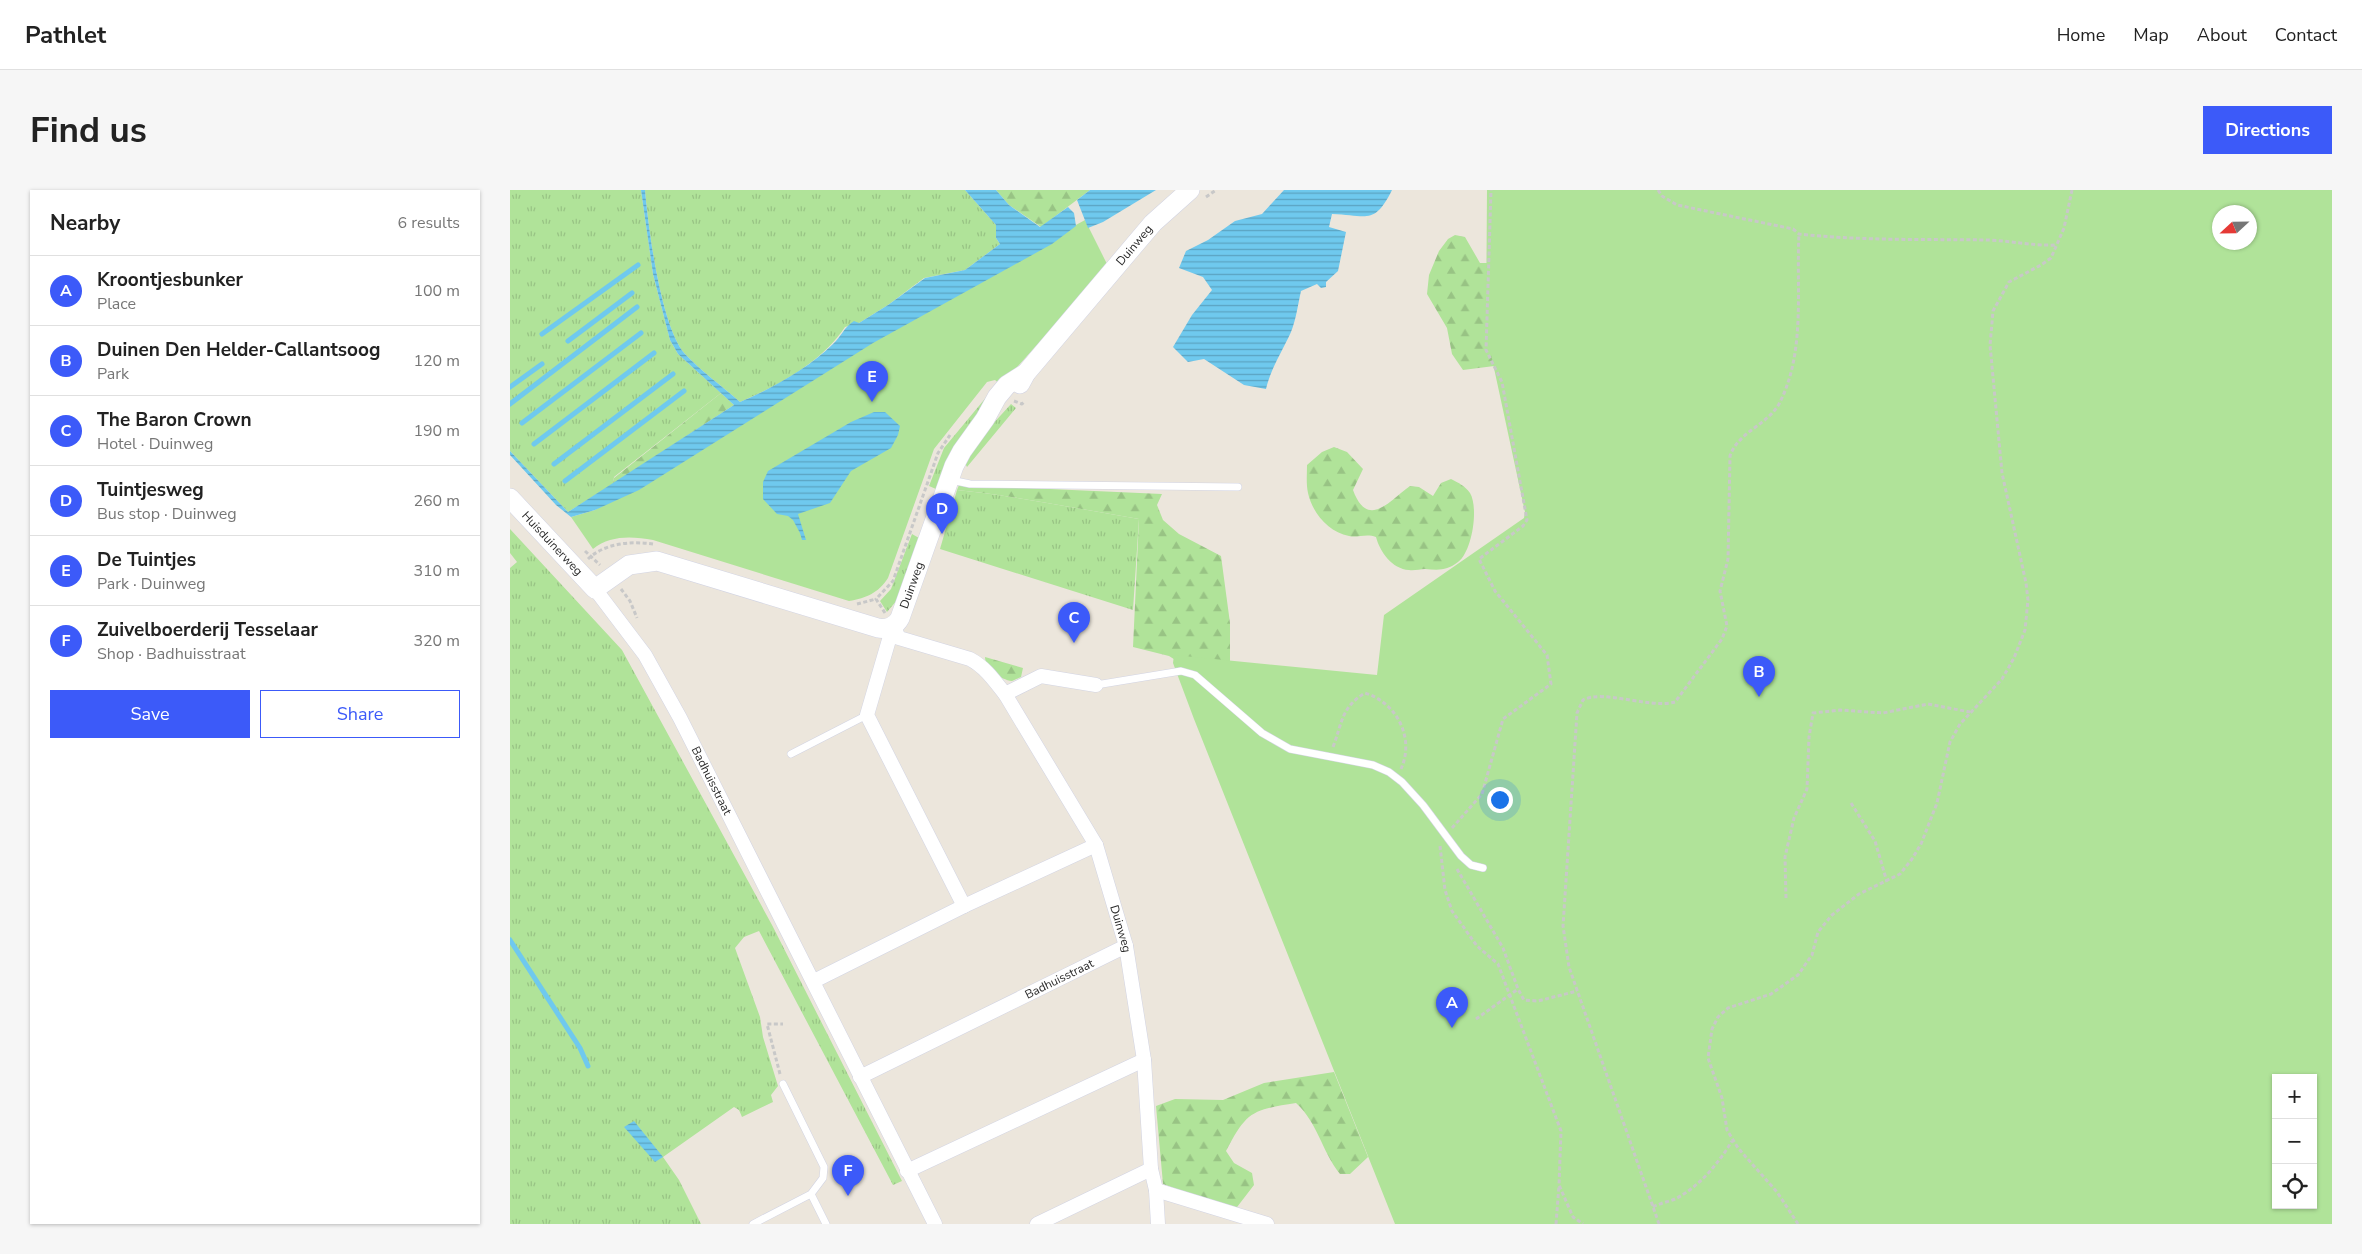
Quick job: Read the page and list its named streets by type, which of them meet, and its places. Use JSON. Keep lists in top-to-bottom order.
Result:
{
  "streets": {
    "street": ["Duinweg", "Huisduinerweg", "Badhuisstraat"]
  },
  "crossings": [
    ["Duinweg", "Badhuisstraat"],
    ["Huisduinerweg", "Badhuisstraat"]
  ],
  "north": "left",
  "page": {
    "header": "Pathlet",
    "nav": [
      "Home",
      "Map",
      "About",
      "Contact"
    ],
    "buttons": [
      "Directions",
      ["Save", "Share"]
    ],
    "title": "Find us",
    "heading": ["Nearby", "6 results"],
    "list": [
      {
        "mark": "A",
        "name": "Kroontjesbunker",
        "note": "Place",
        "value": "100 m"
      },
      {
        "mark": "B",
        "name": "Duinen Den Helder-Callantsoog",
        "note": "Park",
        "value": "120 m"
      },
      {
        "mark": "C",
        "name": "The Baron Crown",
        "note": "Hotel · Duinweg",
        "value": "190 m"
      },
      {
        "mark": "D",
        "name": "Tuintjesweg",
        "note": "Bus stop · Duinweg",
        "value": "260 m"
      },
      {
        "mark": "E",
        "name": "De Tuintjes",
        "note": "Park · Duinweg",
        "value": "310 m"
      },
      {
        "mark": "F",
        "name": "Zuivelboerderij Tesselaar",
        "note": "Shop · Badhuisstraat",
        "value": "320 m"
      }
    ],
    "pins": [
      "E",
      "D",
      "C",
      "B",
      "A",
      "F"
    ],
    "map_buttons": ["+", "−"]
  }
}
